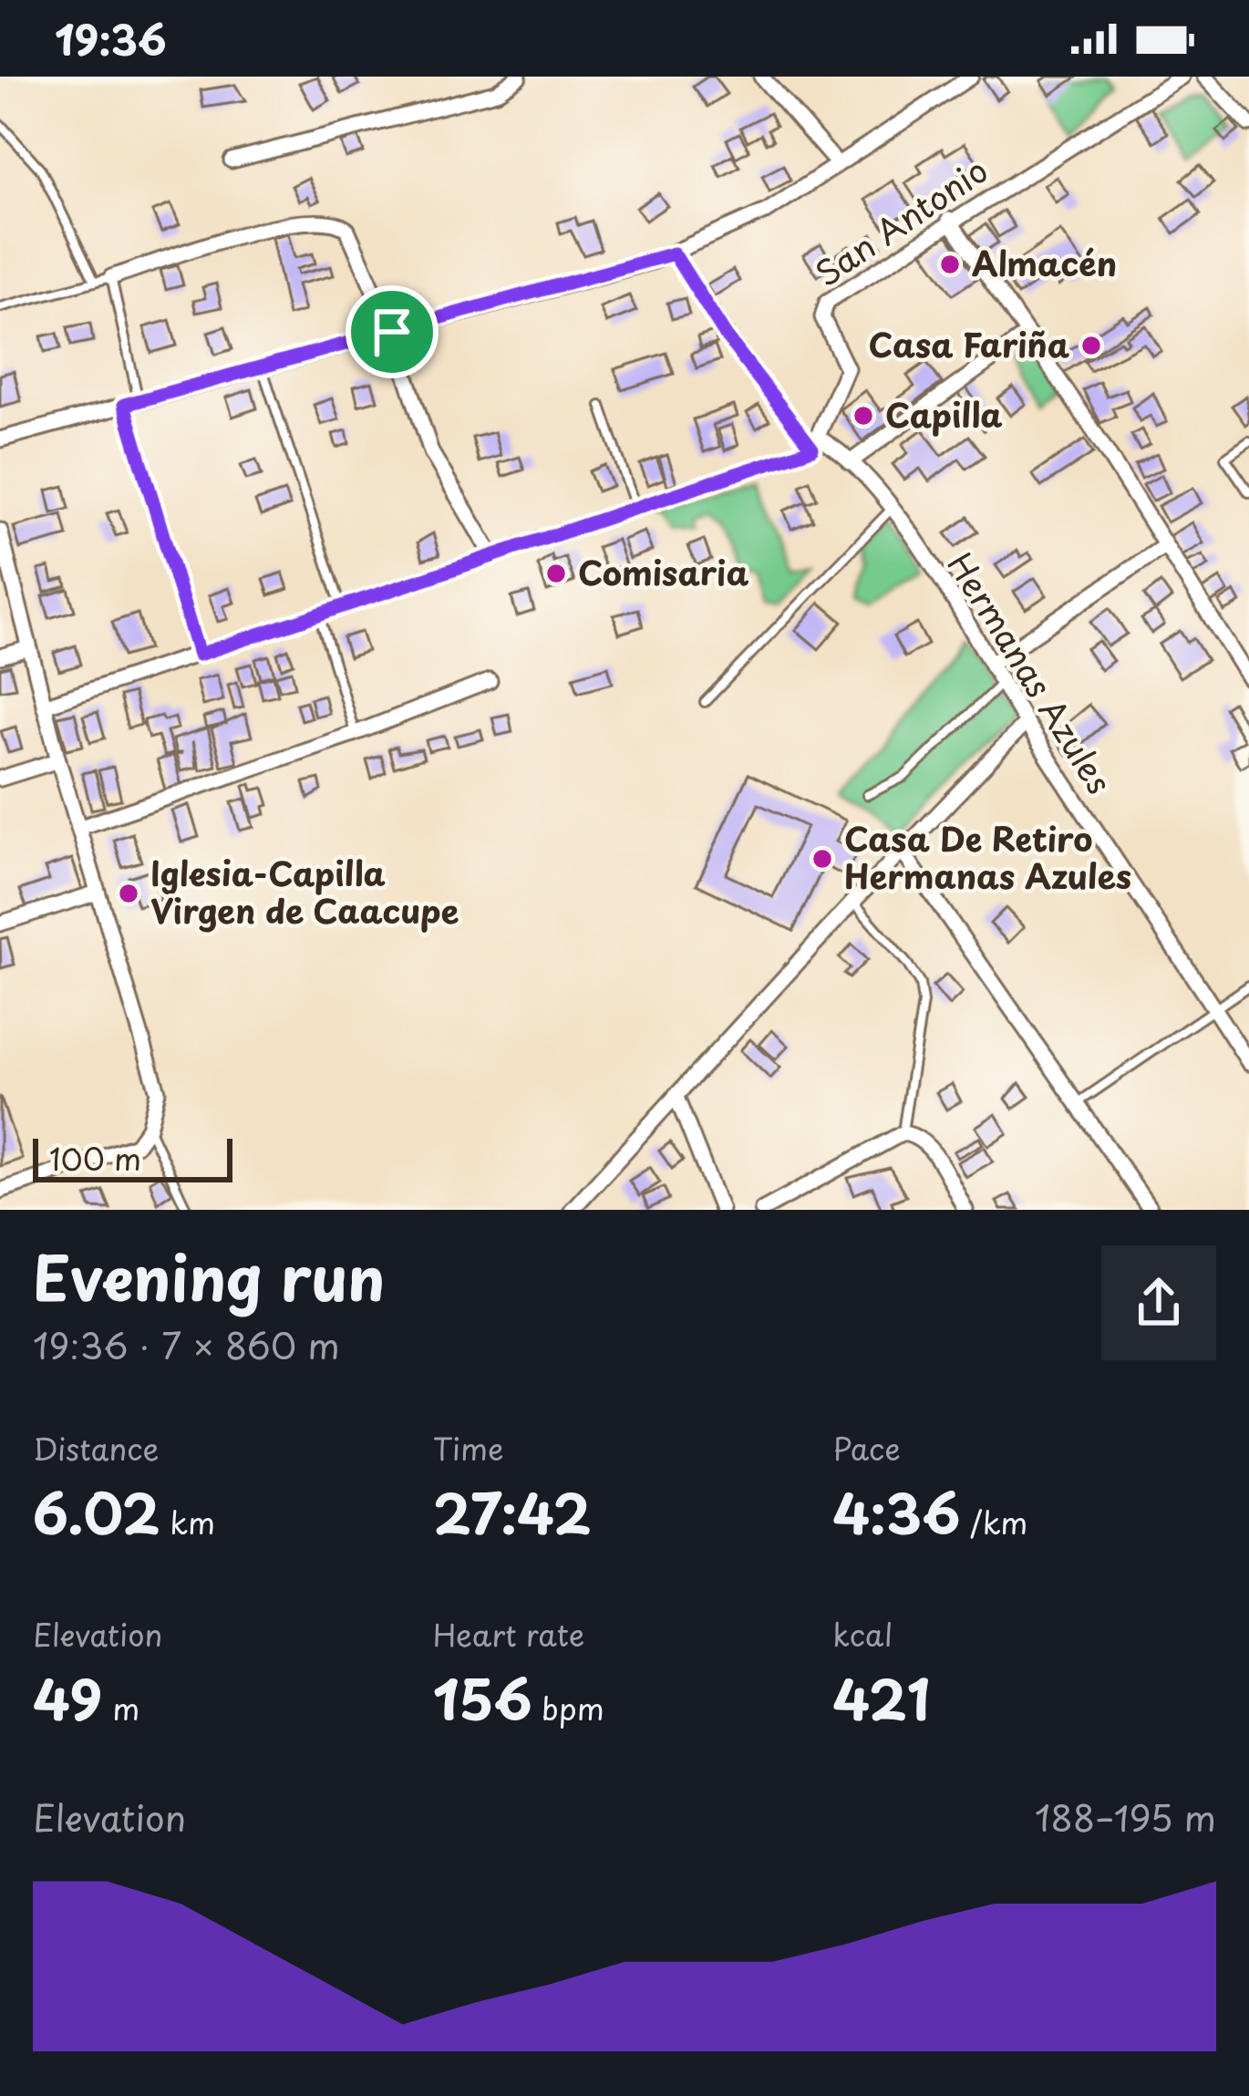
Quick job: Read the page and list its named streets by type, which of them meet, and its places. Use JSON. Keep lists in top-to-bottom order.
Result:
{
  "streets": {
    "street": ["San Antonio", "Hermanas Azules"]
  },
  "crossings": [
    ["San Antonio", "Hermanas Azules"]
  ],
  "places": [
    "Almacén",
    "Casa Fariña",
    "Capilla",
    "Comisaria",
    "Casa De Retiro Hermanas Azules",
    "Iglesia-Capilla Virgen de Caacupe"
  ],
  "scale_bar": "100 m",
  "page": {
    "status": "19:36",
    "scale": "100 m",
    "heading": ["Evening run", "19:36 · 7 × 860 m"],
    "stats": [
      ["Distance", "6.02 km"],
      ["Time", "27:42"],
      ["Pace", "4:36 /km"],
      ["Elevation", "49 m"],
      ["Heart rate", "156 bpm"],
      ["kcal", "421"]
    ],
    "chart": ["Elevation", "188–195 m"]
  }
}
